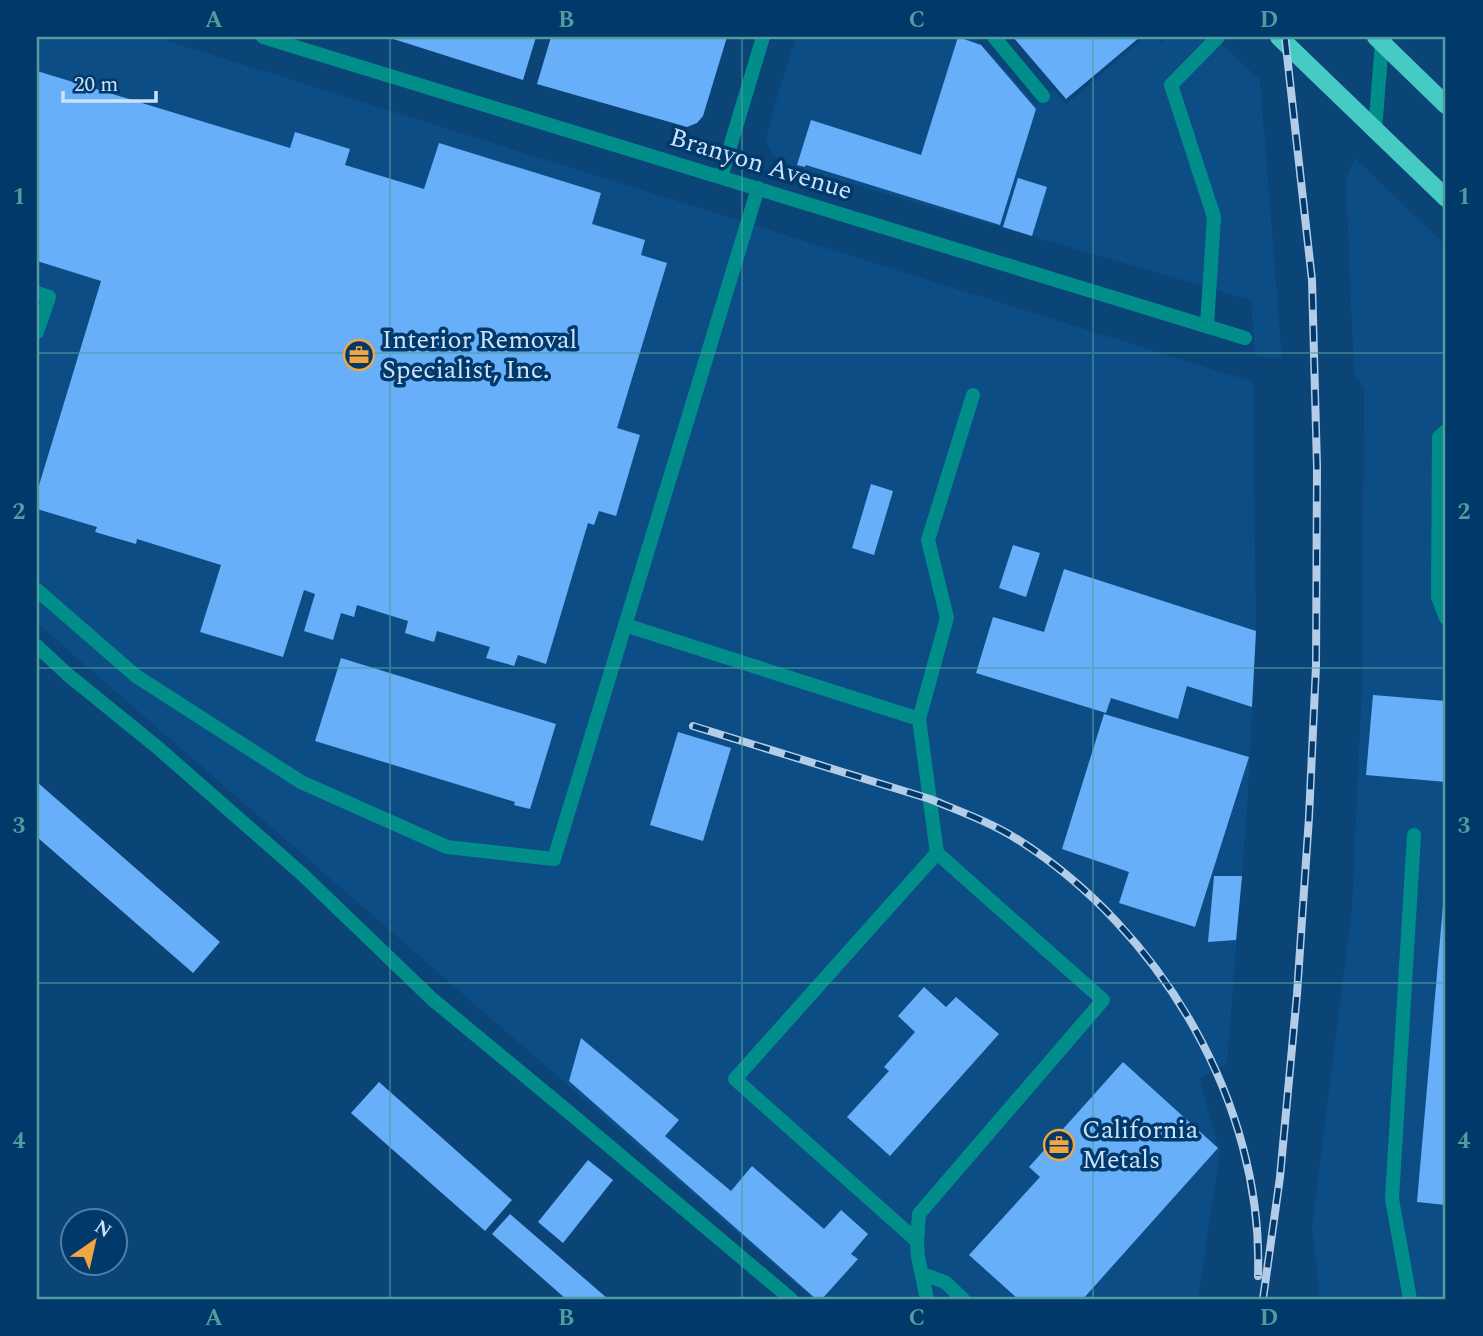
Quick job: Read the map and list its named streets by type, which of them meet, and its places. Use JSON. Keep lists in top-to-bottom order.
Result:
{
  "streets": {
    "street": ["Branyon Avenue"]
  },
  "places": {
    "office": ["Interior Removal Specialist, Inc.", "California Metals"]
  },
  "scale_bar": "20 m",
  "north": "top right",
  "grid": {
    "columns": [
      "A",
      "B",
      "C",
      "D"
    ],
    "rows": [
      "1",
      "2",
      "3",
      "4"
    ]
  }
}
